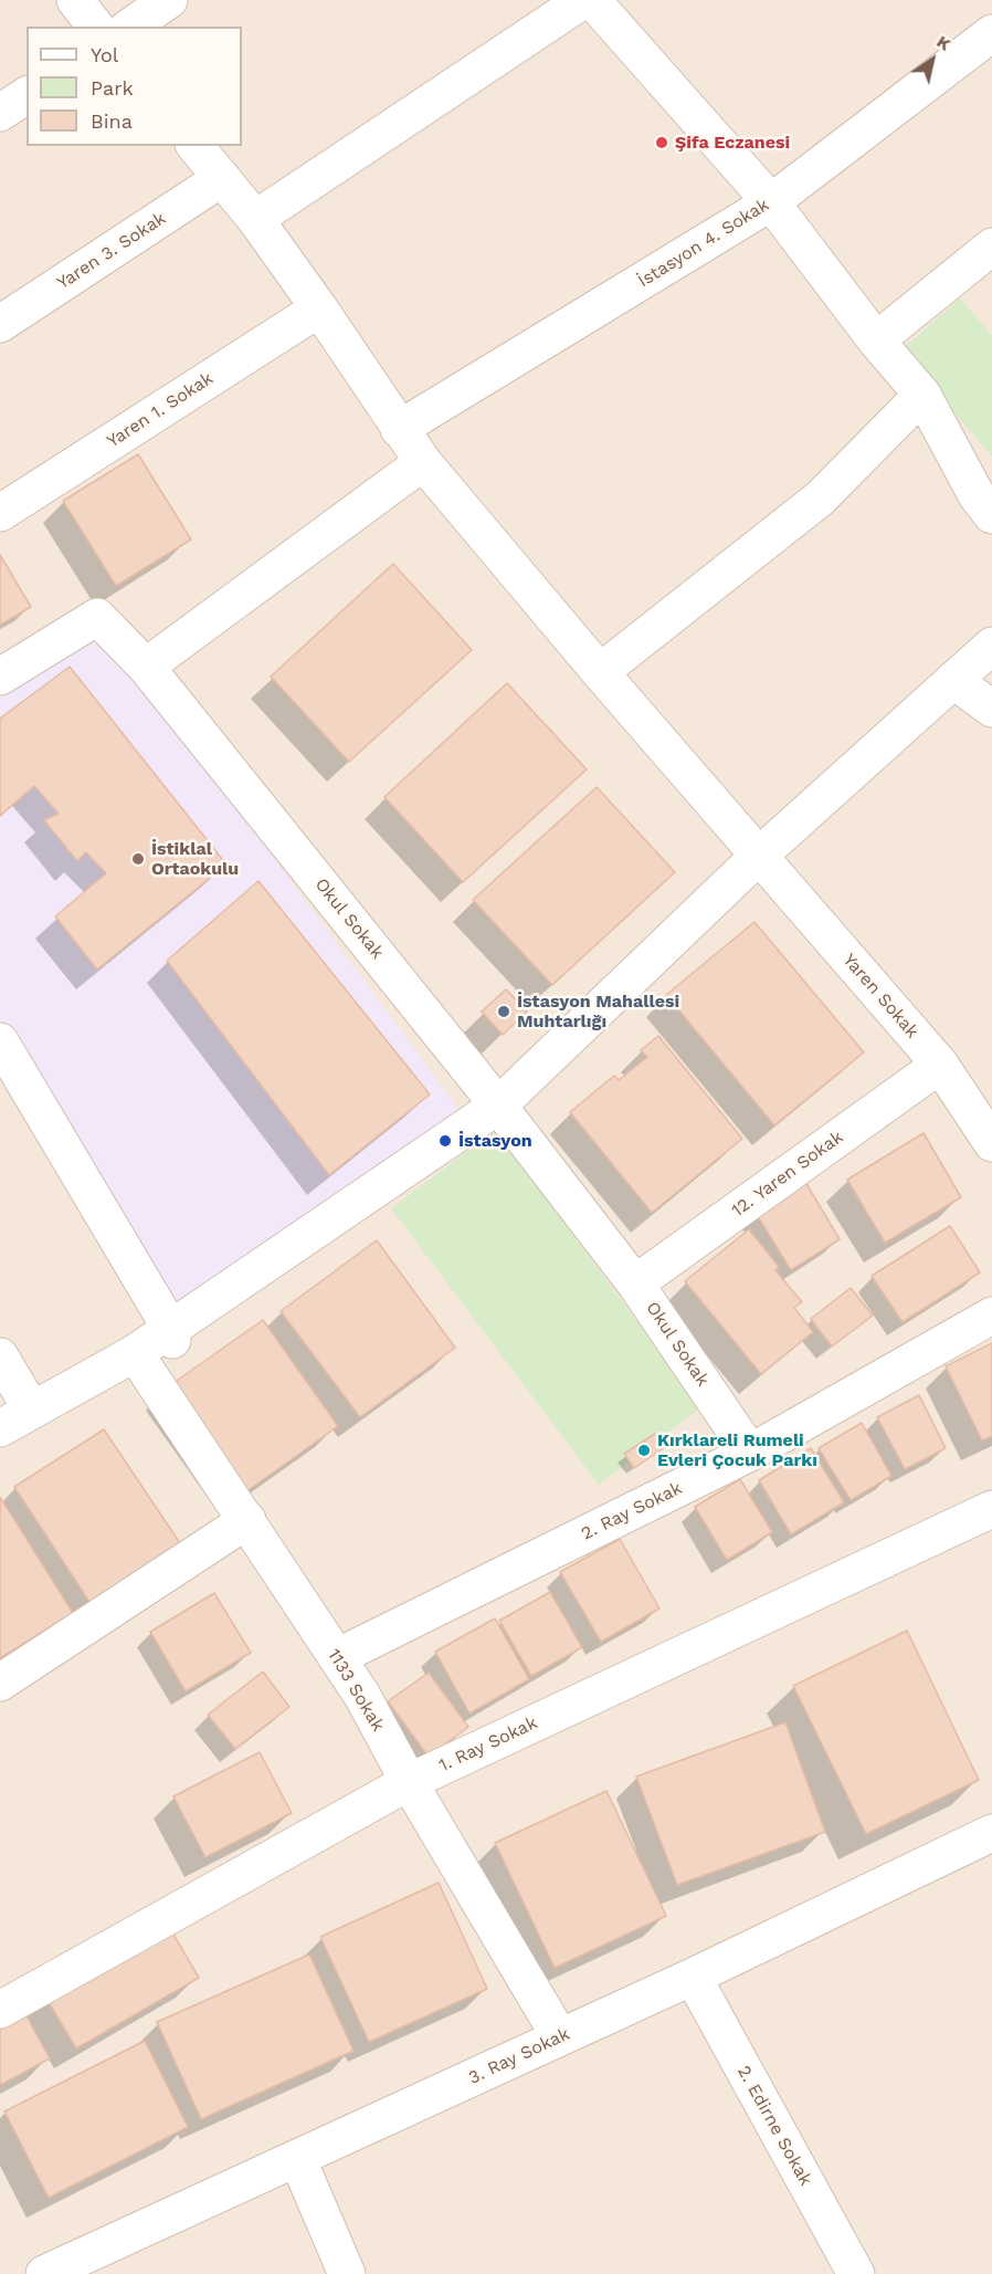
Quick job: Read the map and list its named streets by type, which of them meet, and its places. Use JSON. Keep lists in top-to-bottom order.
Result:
{
  "streets": {
    "street": [
      "İstasyon 4. Sokak",
      "Yaren 3. Sokak",
      "Yaren 1. Sokak",
      "Okul Sokak",
      "Yaren Sokak",
      "12. Yaren Sokak",
      "2. Ray Sokak",
      "1133 Sokak",
      "1. Ray Sokak",
      "3. Ray Sokak",
      "2. Edirne Sokak"
    ]
  },
  "crossings": [
    ["İstasyon 4. Sokak", "Yaren Sokak"],
    ["Yaren 3. Sokak", "Yaren Sokak"],
    ["Yaren 1. Sokak", "Yaren Sokak"],
    ["Okul Sokak", "12. Yaren Sokak"],
    ["Okul Sokak", "2. Ray Sokak"],
    ["Yaren Sokak", "12. Yaren Sokak"],
    ["2. Ray Sokak", "1133 Sokak"],
    ["1133 Sokak", "1. Ray Sokak"],
    ["1133 Sokak", "3. Ray Sokak"],
    ["3. Ray Sokak", "2. Edirne Sokak"]
  ],
  "places": [
    "Şifa Eczanesi",
    "İstiklal Ortaokulu",
    "İstasyon Mahallesi Muhtarlığı",
    "İstasyon",
    "Kırklareli Rumeli Evleri Çocuk Parkı"
  ],
  "legend": ["Yol", "Park", "Bina"],
  "north": "top right"
}
